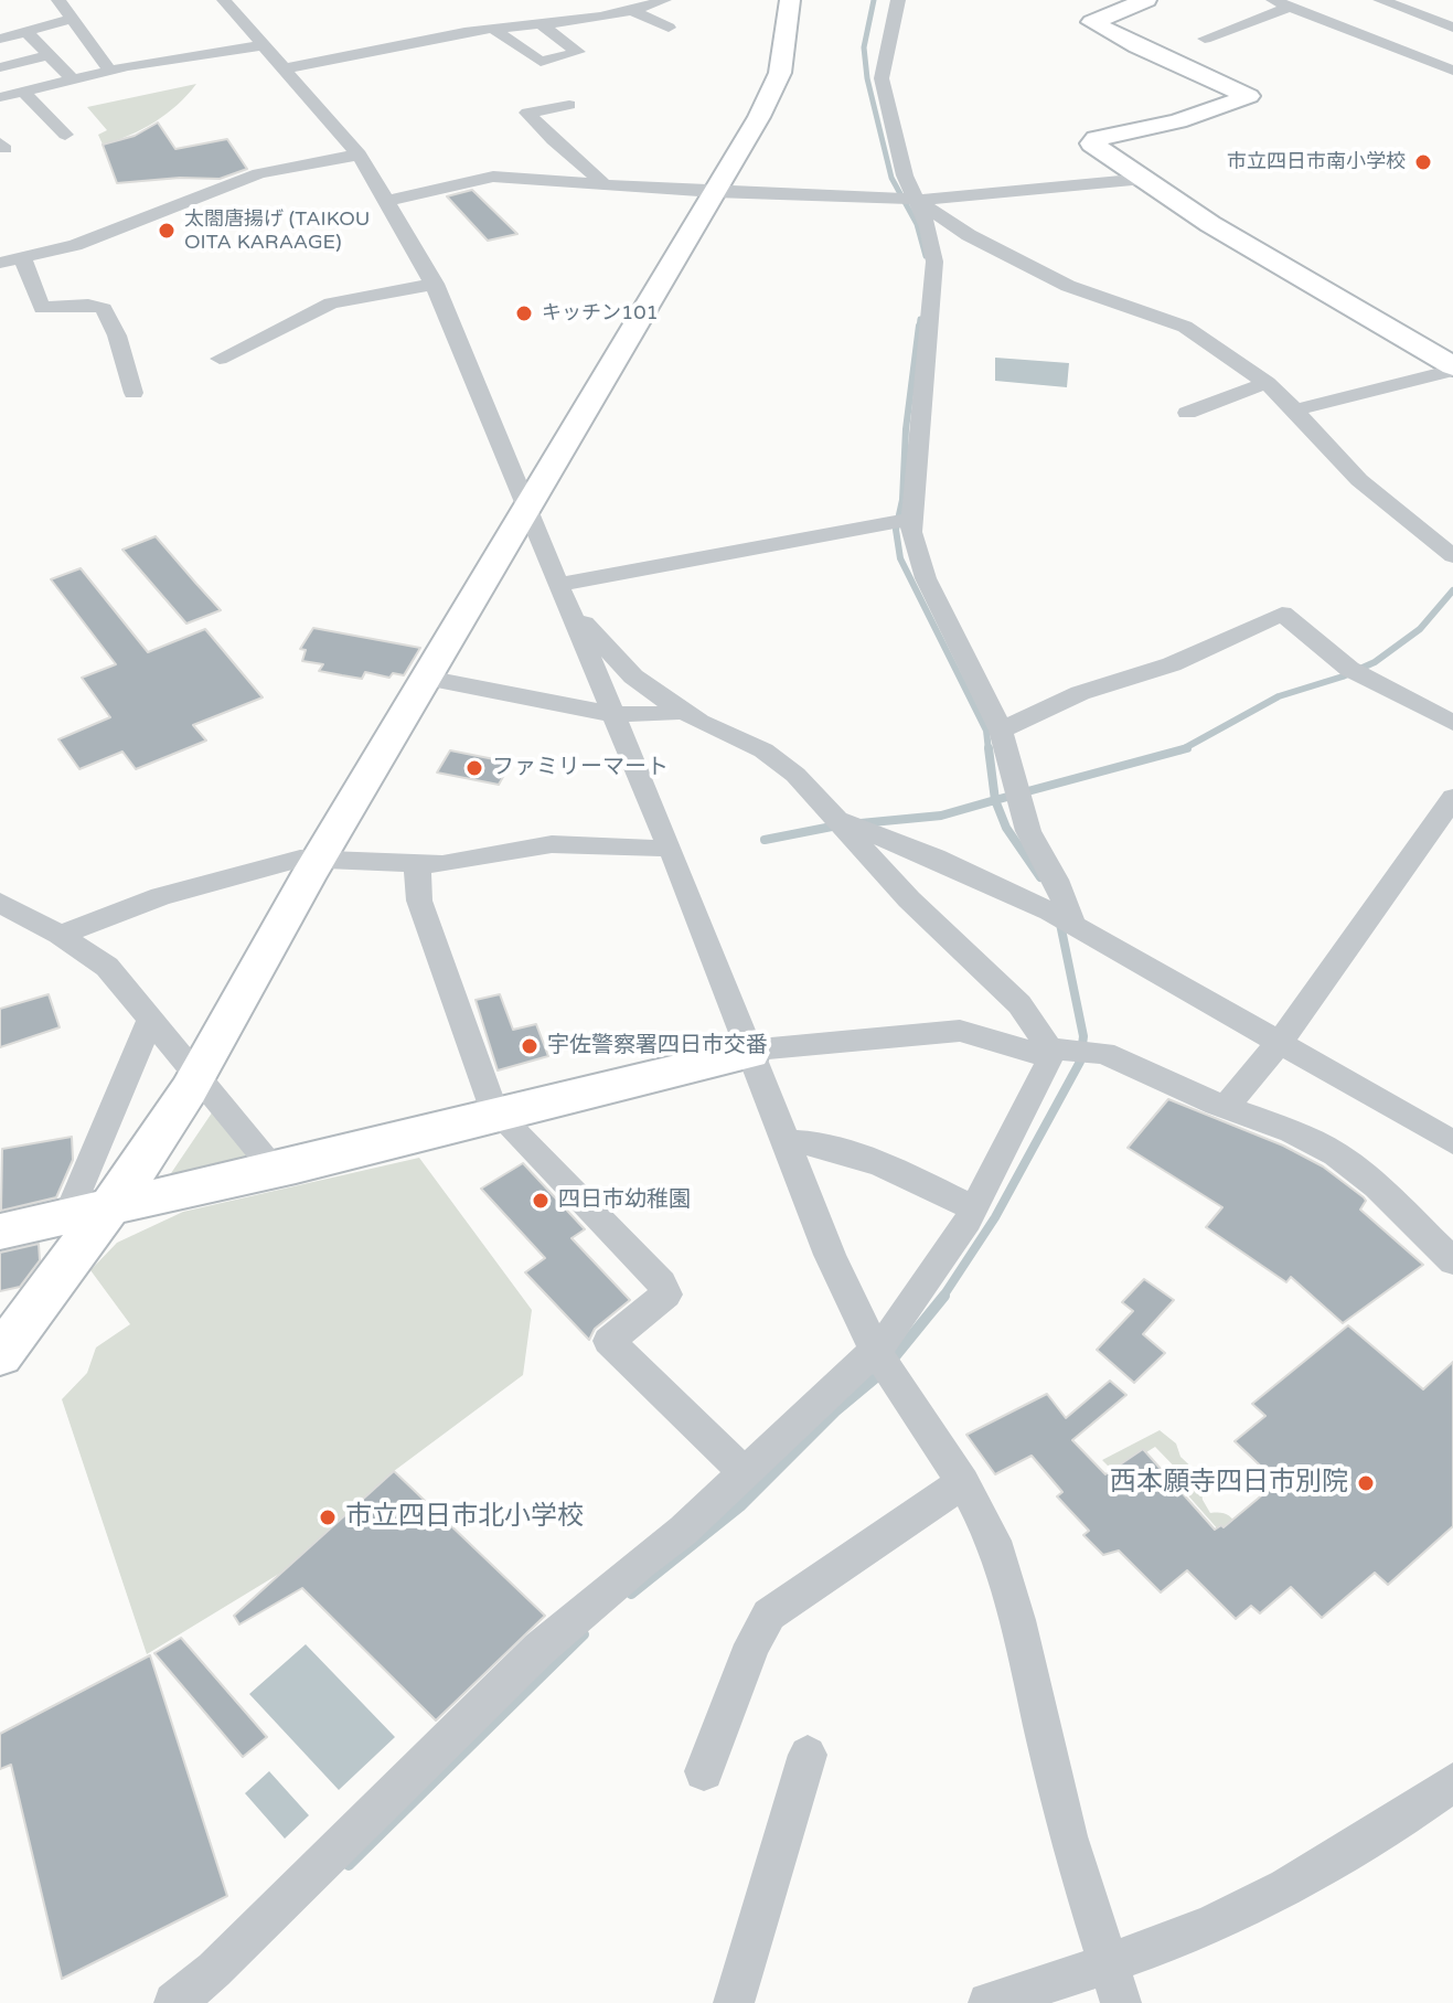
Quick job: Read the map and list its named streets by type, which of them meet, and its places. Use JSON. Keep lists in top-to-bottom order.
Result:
{
  "places": [
    "市立四日市南小学校",
    "太閤唐揚げ (TAIKOU OITA KARAAGE)",
    "キッチン101",
    "ファミリーマート",
    "宇佐警察署四日市交番",
    "四日市幼稚園",
    "西本願寺四日市別院",
    "市立四日市北小学校"
  ]
}
